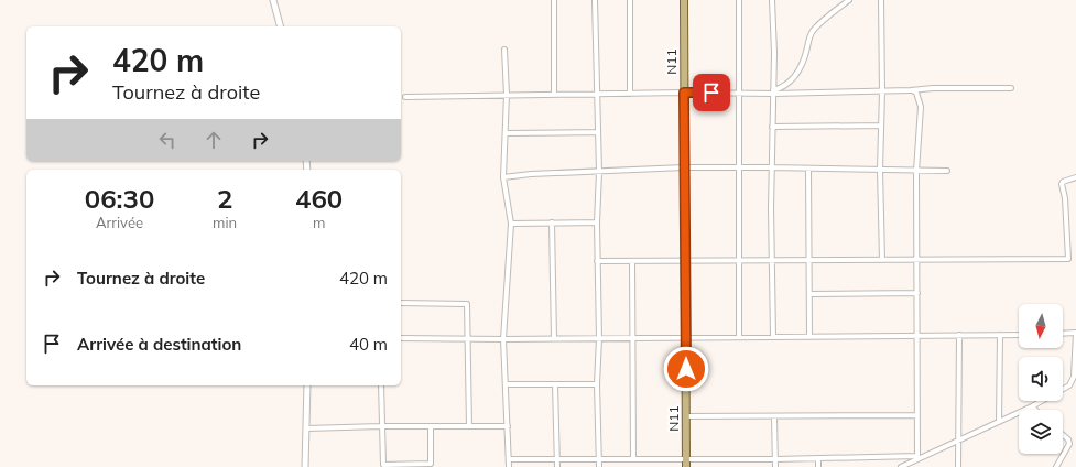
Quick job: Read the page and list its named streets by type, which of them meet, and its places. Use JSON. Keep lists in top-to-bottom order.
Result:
{
  "streets": {
    "main road": ["N11"]
  },
  "north": "bottom",
  "page": {
    "turn": ["420 m", "Tournez à droite"],
    "eta": [
      "06:30",
      "Arrivée",
      "2",
      "min",
      "460",
      "m"
    ],
    "list": [
      {
        "name": "Tournez à droite",
        "value": "420 m"
      },
      {
        "name": "Arrivée à destination",
        "value": "40 m"
      }
    ]
  }
}
